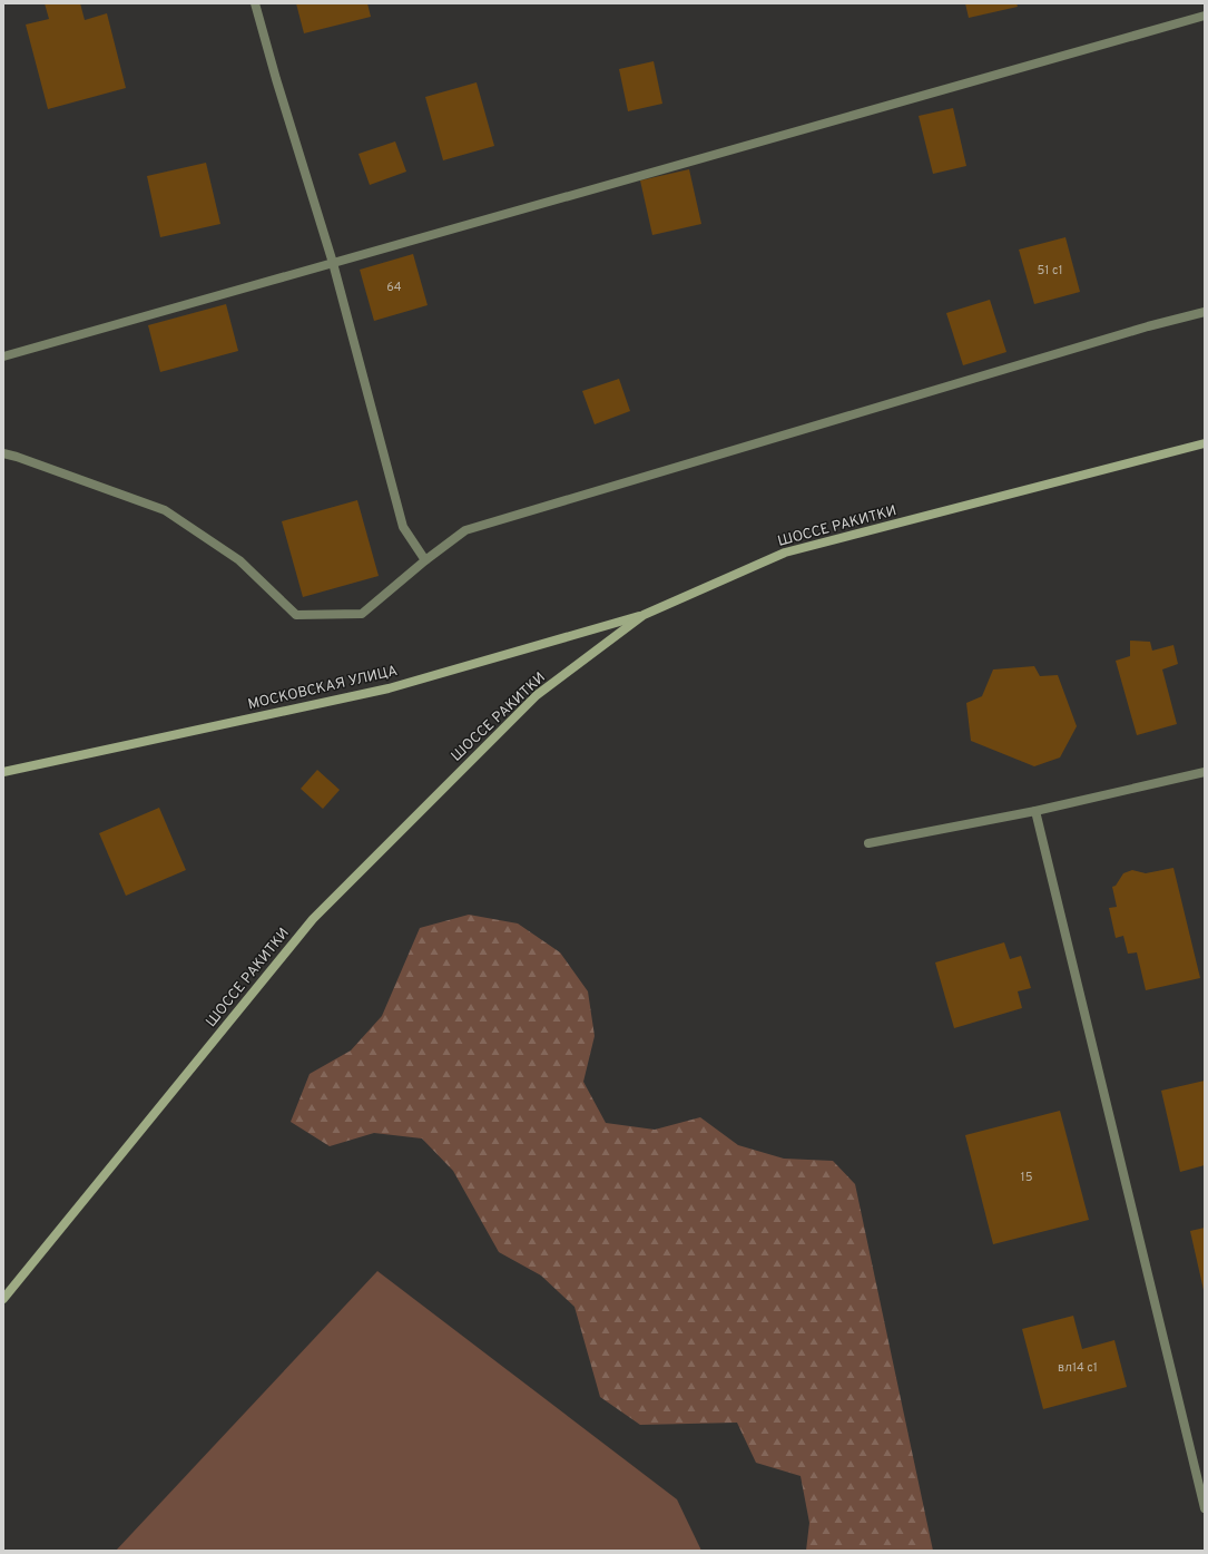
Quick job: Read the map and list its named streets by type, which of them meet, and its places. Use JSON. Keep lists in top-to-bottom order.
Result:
{
  "streets": {
    "main road": ["ШОССЕ РАКИТКИ", "МОСКОВСКАЯ УЛИЦА"]
  },
  "crossings": [
    ["ШОССЕ РАКИТКИ", "МОСКОВСКАЯ УЛИЦА"]
  ],
  "house_numbers": [
    "51 с1",
    "64",
    "15",
    "вл14 с1"
  ]
}
